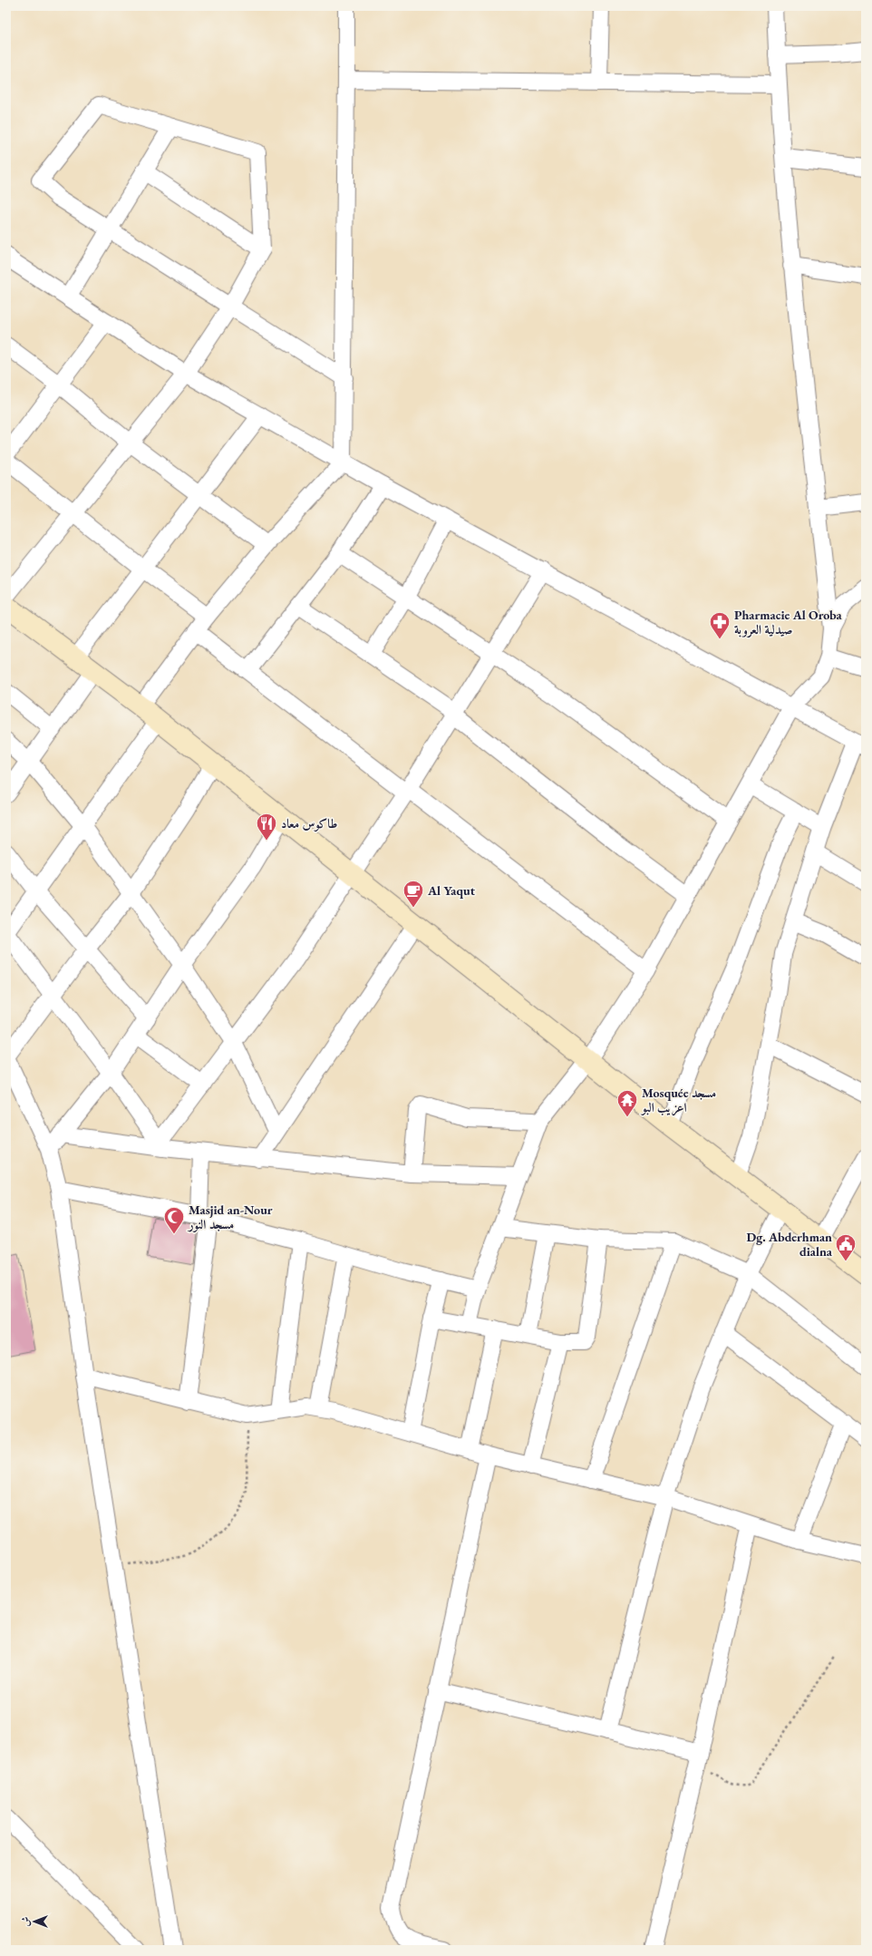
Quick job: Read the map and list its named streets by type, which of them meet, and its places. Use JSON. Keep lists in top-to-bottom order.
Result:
{
  "places": {
    "pharmacy": ["Pharmacie Al Oroba صيدلية العروبة"],
    "restaurant": ["طاكوس معاد"],
    "cafe": ["Al Yaqut"],
    "temple": ["Mosquée مسجد اعزيب البو"],
    "mosque": ["Masjid an-Nour مسجد النور"],
    "public building": ["Dg. Abderhman dialna"]
  },
  "north": "left"
}
